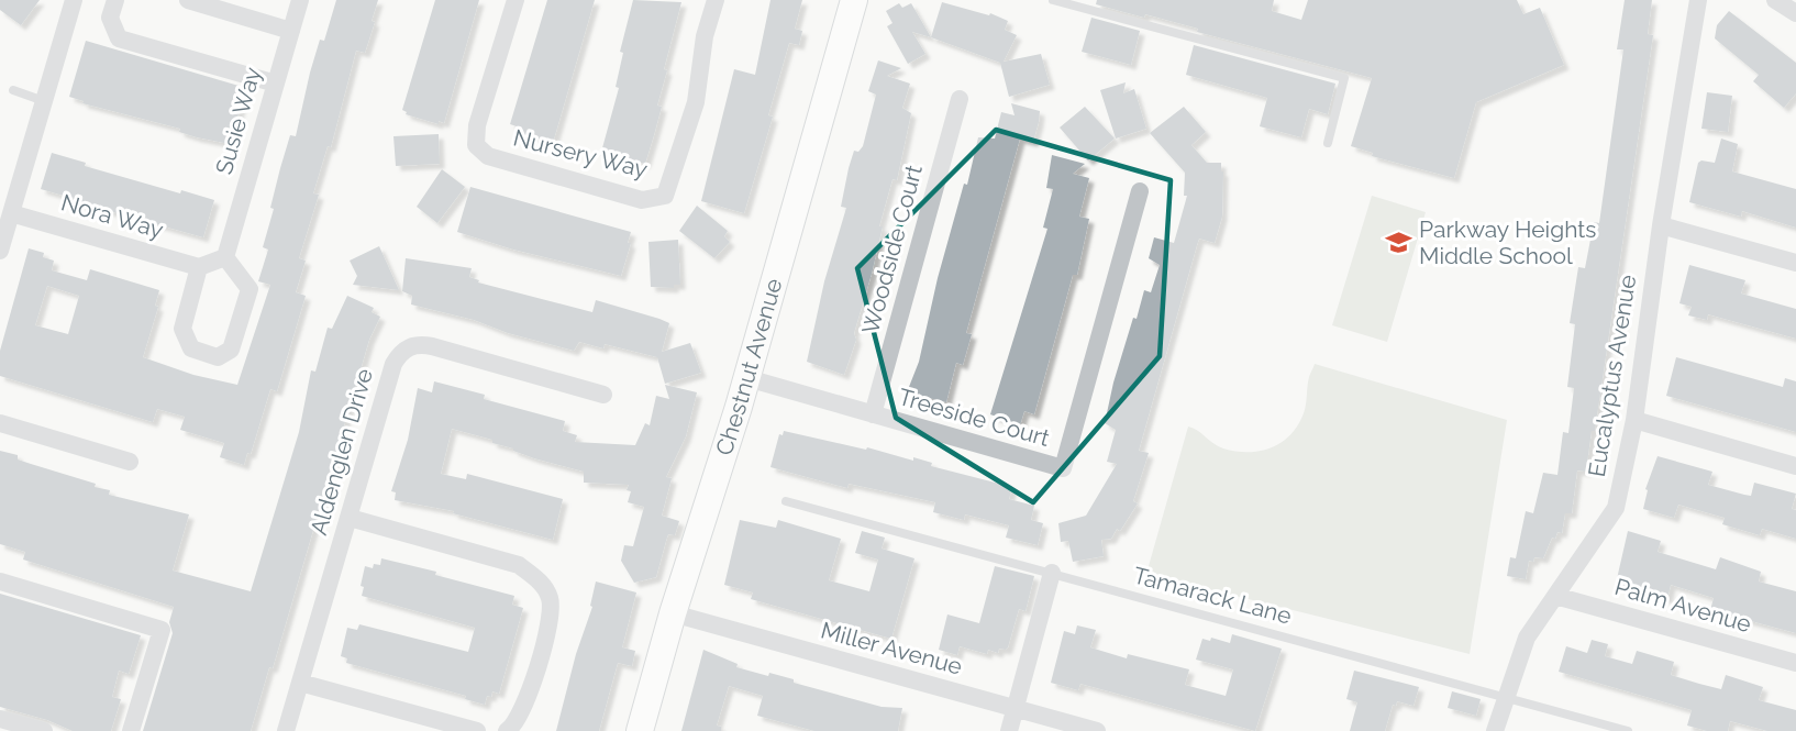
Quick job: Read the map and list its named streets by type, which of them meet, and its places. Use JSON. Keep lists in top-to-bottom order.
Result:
{
  "streets": {
    "main road": ["Chestnut Avenue"],
    "street": [
      "Susie Way",
      "Nursery Way",
      "Nora Way",
      "Woodside Court",
      "Eucalyptus Avenue",
      "Treeside Court",
      "Aldenglen Drive",
      "Palm Avenue",
      "Miller Avenue"
    ],
    "lane": ["Tamarack Lane"]
  },
  "crossings": [
    ["Woodside Court", "Treeside Court"],
    ["Chestnut Avenue", "Treeside Court"],
    ["Chestnut Avenue", "Miller Avenue"],
    ["Eucalyptus Avenue", "Tamarack Lane"],
    ["Eucalyptus Avenue", "Palm Avenue"]
  ],
  "places": {
    "school or university": ["Parkway Heights Middle School"]
  }
}
